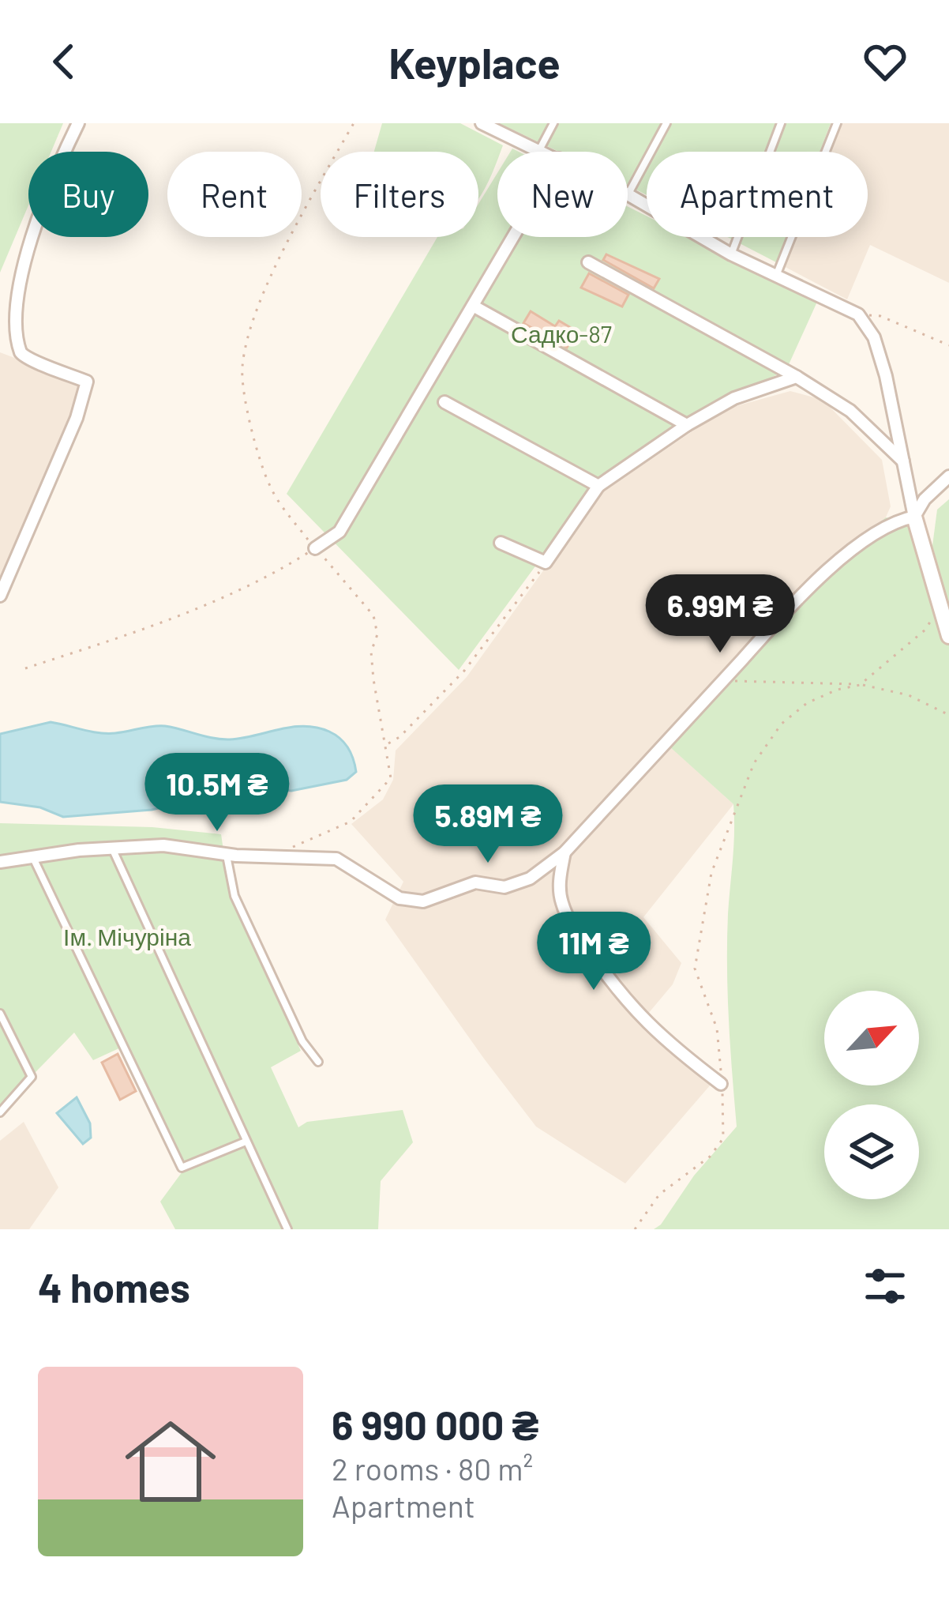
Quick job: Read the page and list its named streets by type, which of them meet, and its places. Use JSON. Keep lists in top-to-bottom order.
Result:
{
  "parks": ["Садко-87", "Ім. Мічуріна"],
  "north": "top right",
  "page": {
    "header": "Keyplace",
    "chip": [
      "Buy",
      "Rent",
      "Filters",
      "New",
      "Apartment"
    ],
    "price": [
      "6.99M ₴",
      "10.5M ₴",
      "5.89M ₴",
      "11M ₴"
    ],
    "heading": "4 homes",
    "list": [
      {
        "name": "6 990 000 ₴",
        "note": "2 rooms · 80 m² · Apartment"
      }
    ]
  }
}
